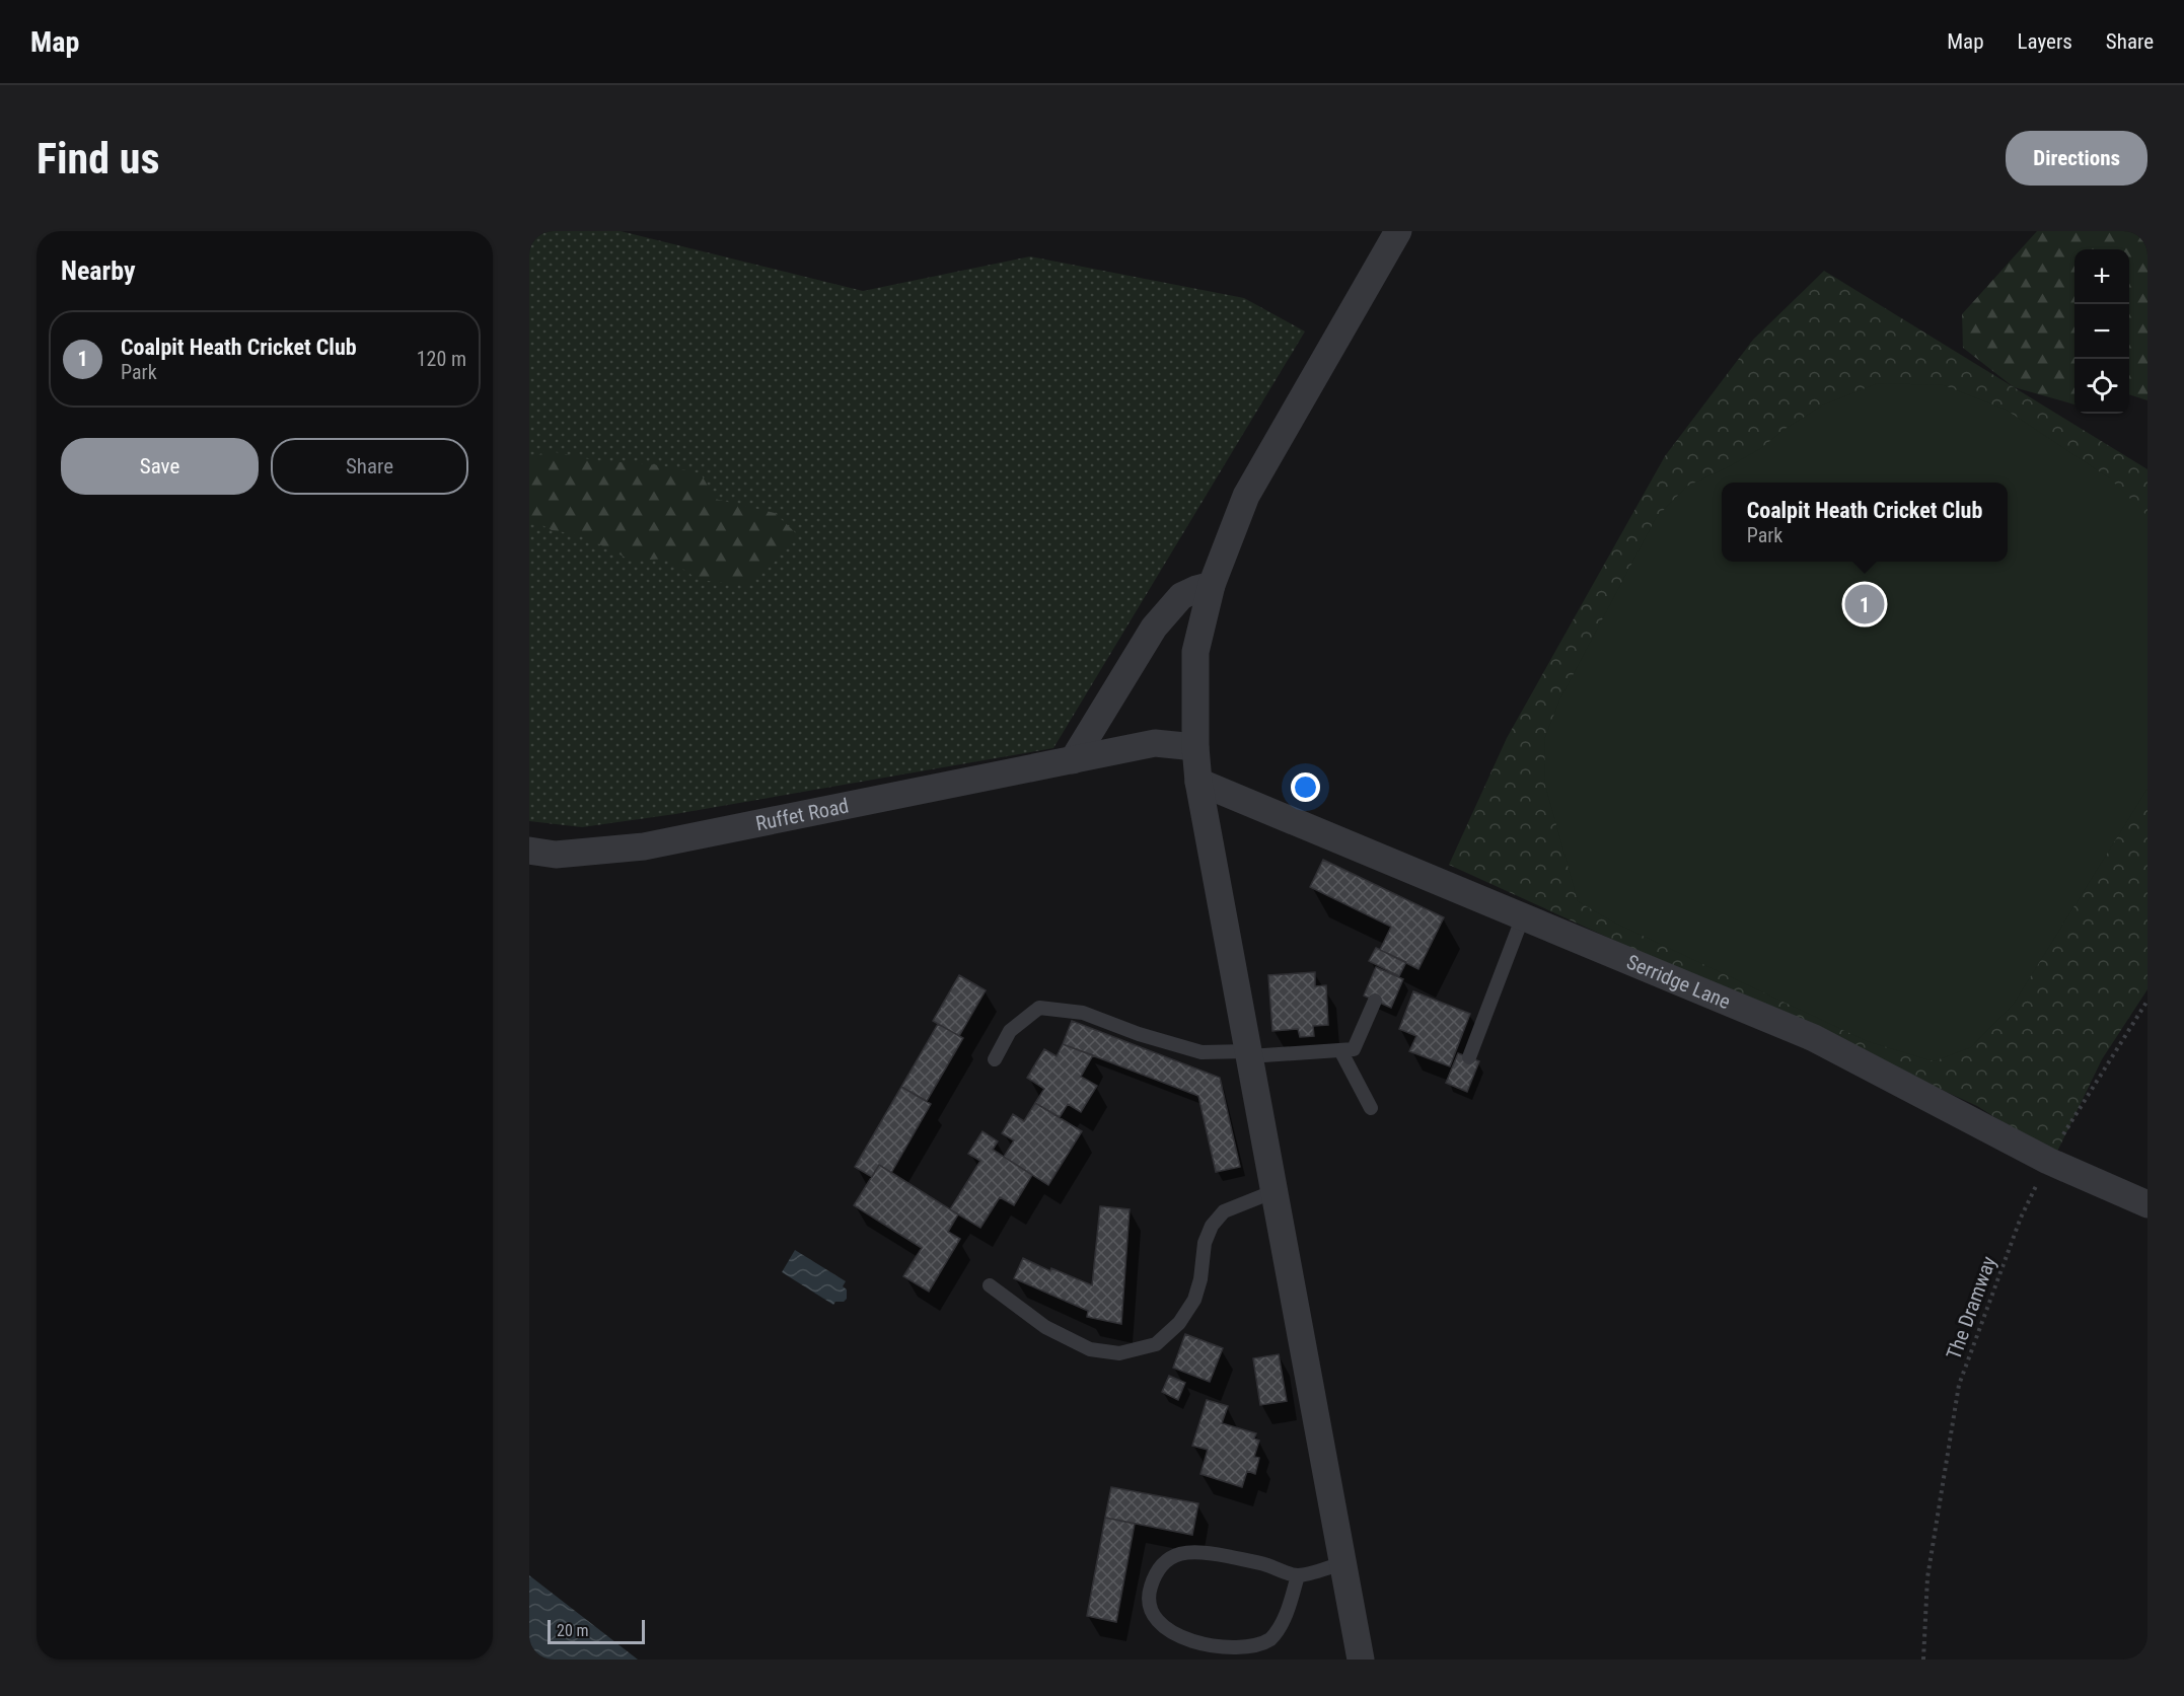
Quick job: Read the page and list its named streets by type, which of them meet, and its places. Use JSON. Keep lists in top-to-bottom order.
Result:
{
  "streets": {
    "street": ["Ruffet Road", "Serridge Lane"],
    "path": ["The Dramway"]
  },
  "crossings": [
    ["Serridge Lane", "The Dramway"]
  ],
  "scale_bar": "20 m",
  "page": {
    "header": "Map",
    "nav": ["Map", "Layers", "Share"],
    "buttons": [
      "Directions",
      ["Save", "Share"]
    ],
    "title": "Find us",
    "heading": "Nearby",
    "map_buttons": ["+", "−"],
    "list": [
      {
        "mark": "1",
        "name": "Coalpit Heath Cricket Club",
        "note": "Park",
        "value": "120 m"
      }
    ],
    "popup": ["Coalpit Heath Cricket Club", "Park"],
    "pins": "1",
    "scale": "20 m"
  }
}
